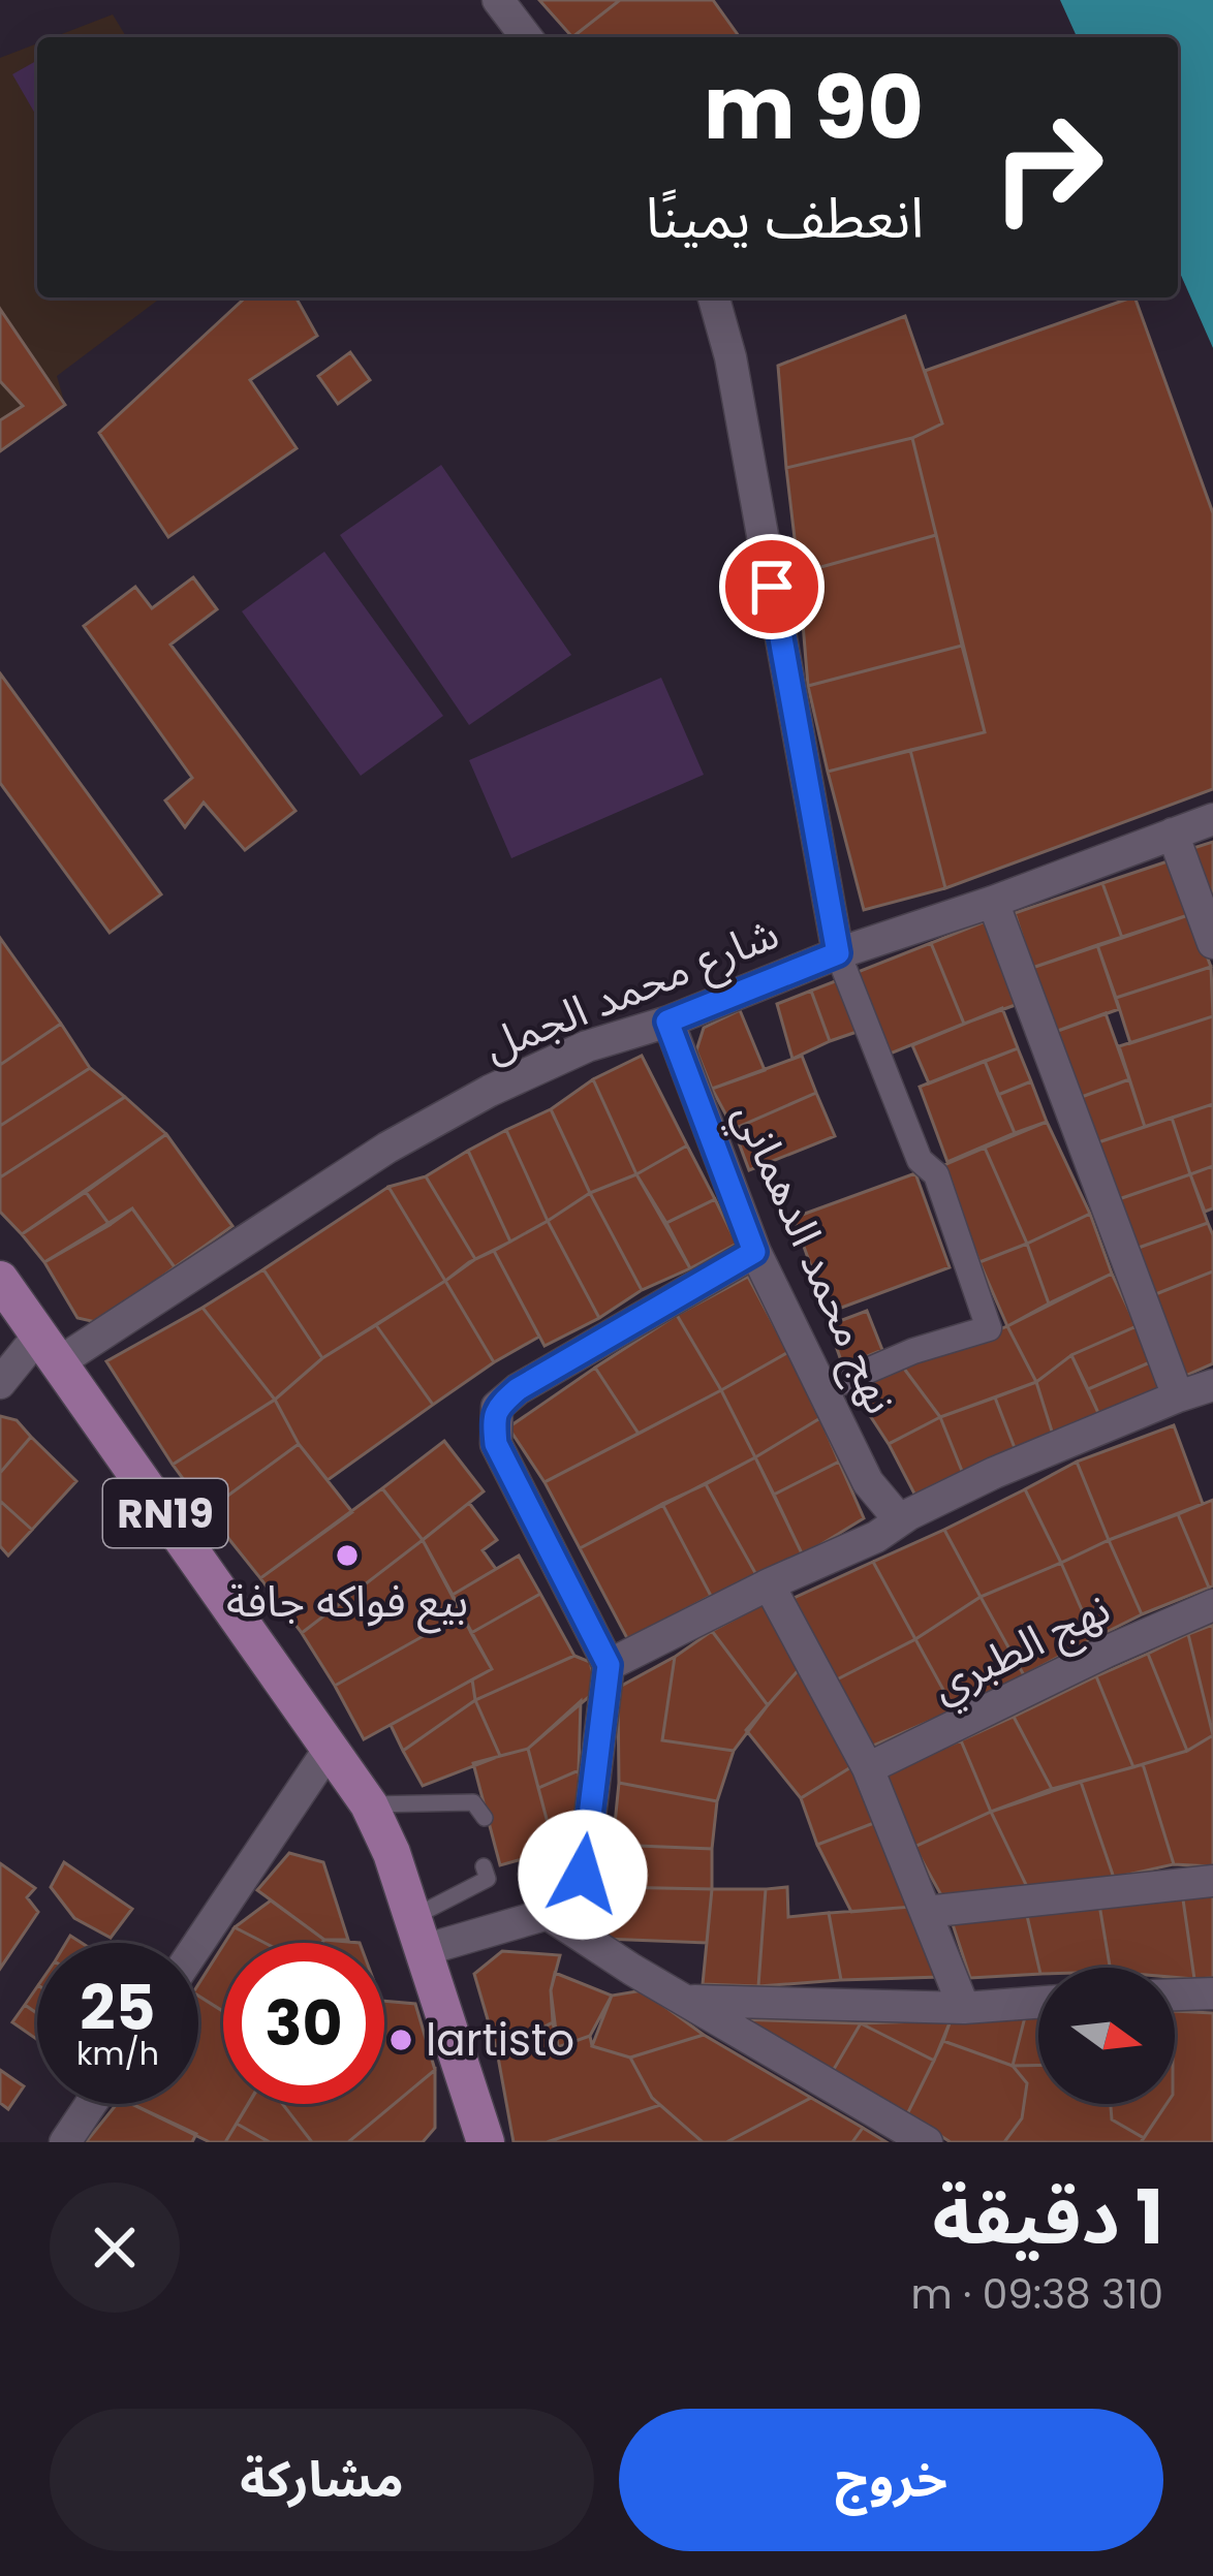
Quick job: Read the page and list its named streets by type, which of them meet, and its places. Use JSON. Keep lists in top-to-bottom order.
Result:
{
  "streets": {
    "main road": ["RN19"],
    "street": ["شارع محمد الجمل", "نهج محمد الدهماني", "نهج الطبري"]
  },
  "crossings": [
    ["شارع محمد الجمل", "نهج محمد الدهماني"],
    ["شارع محمد الجمل", "RN19"]
  ],
  "places": ["بيع فواكه جافة", "lartisto"],
  "north": "right",
  "page": {
    "turn": ["90 m", "انعطف يمينًا"],
    "speed": "25 km/h",
    "limit": "30",
    "heading": ["1 دقيقة", "310 m · 09:38"],
    "buttons": ["خروج", "مشاركة"]
  }
}
